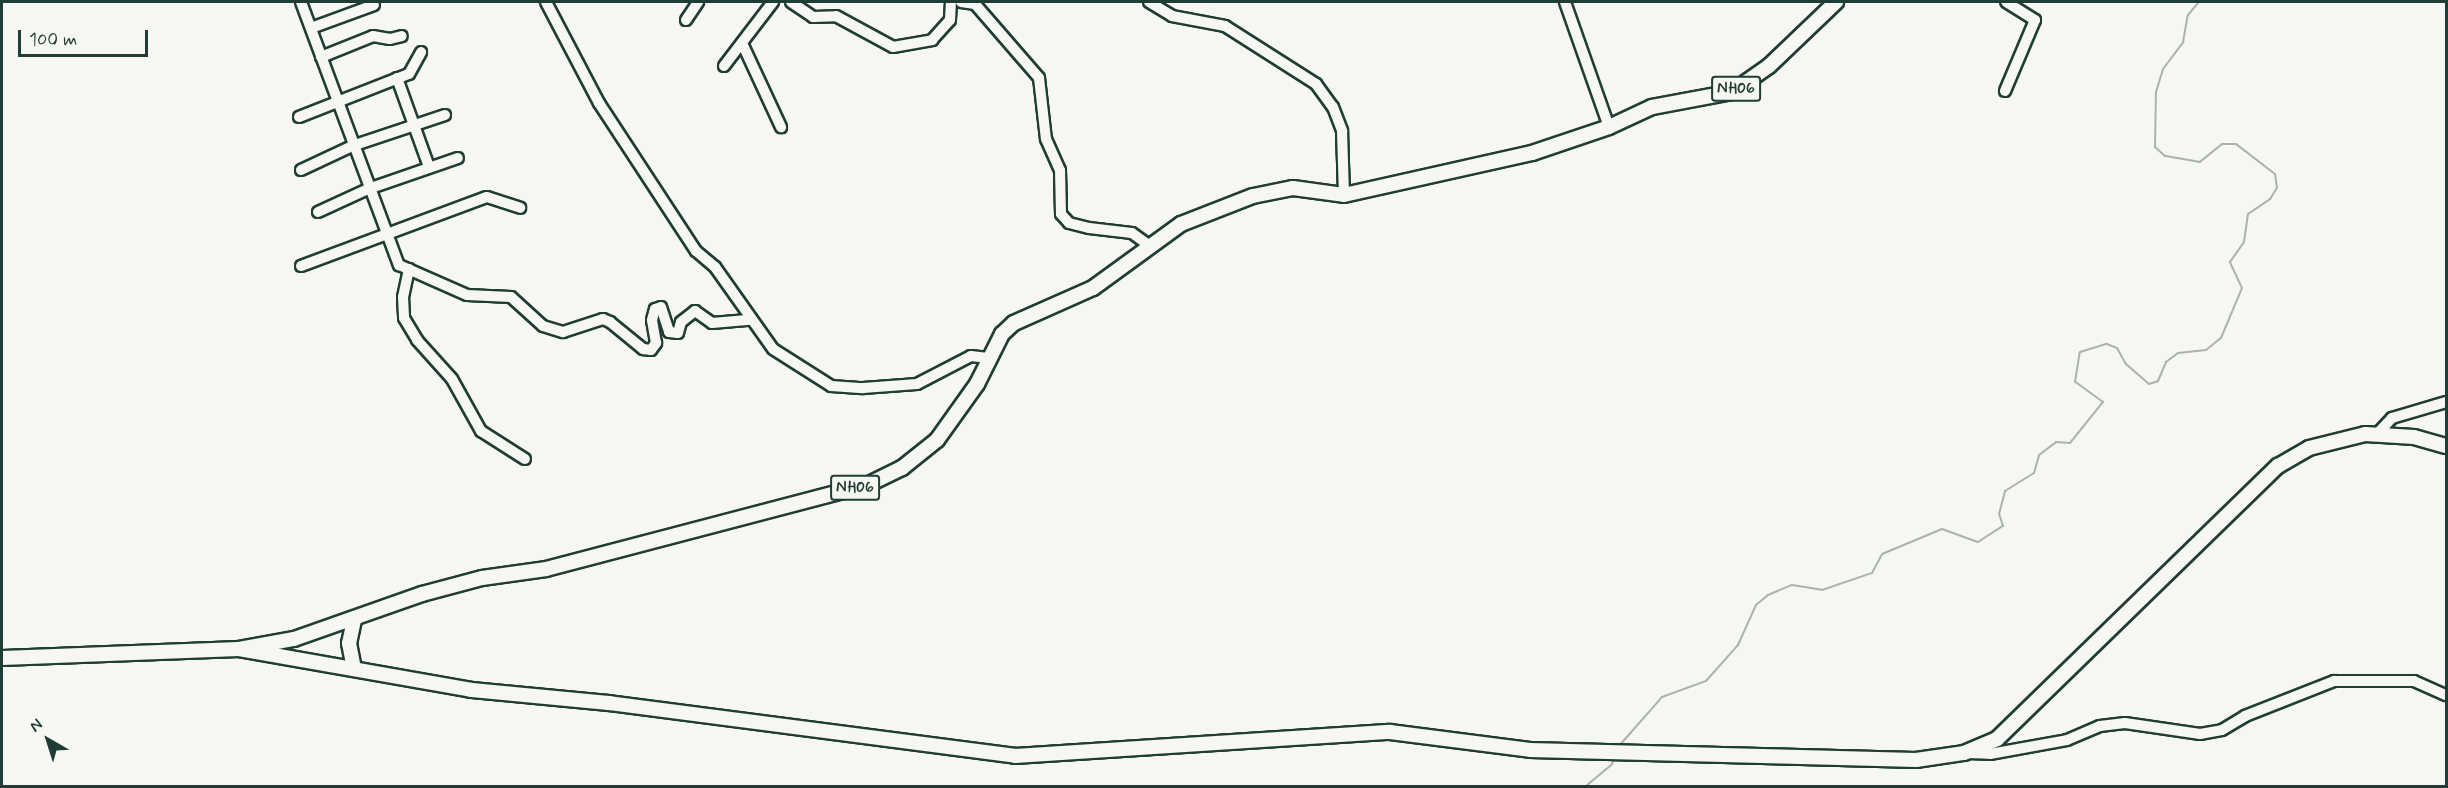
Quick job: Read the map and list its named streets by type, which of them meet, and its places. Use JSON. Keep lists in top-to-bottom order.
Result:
{
  "streets": {
    "main road": ["NH06"]
  },
  "scale_bar": "100 m",
  "north": "top left"
}
